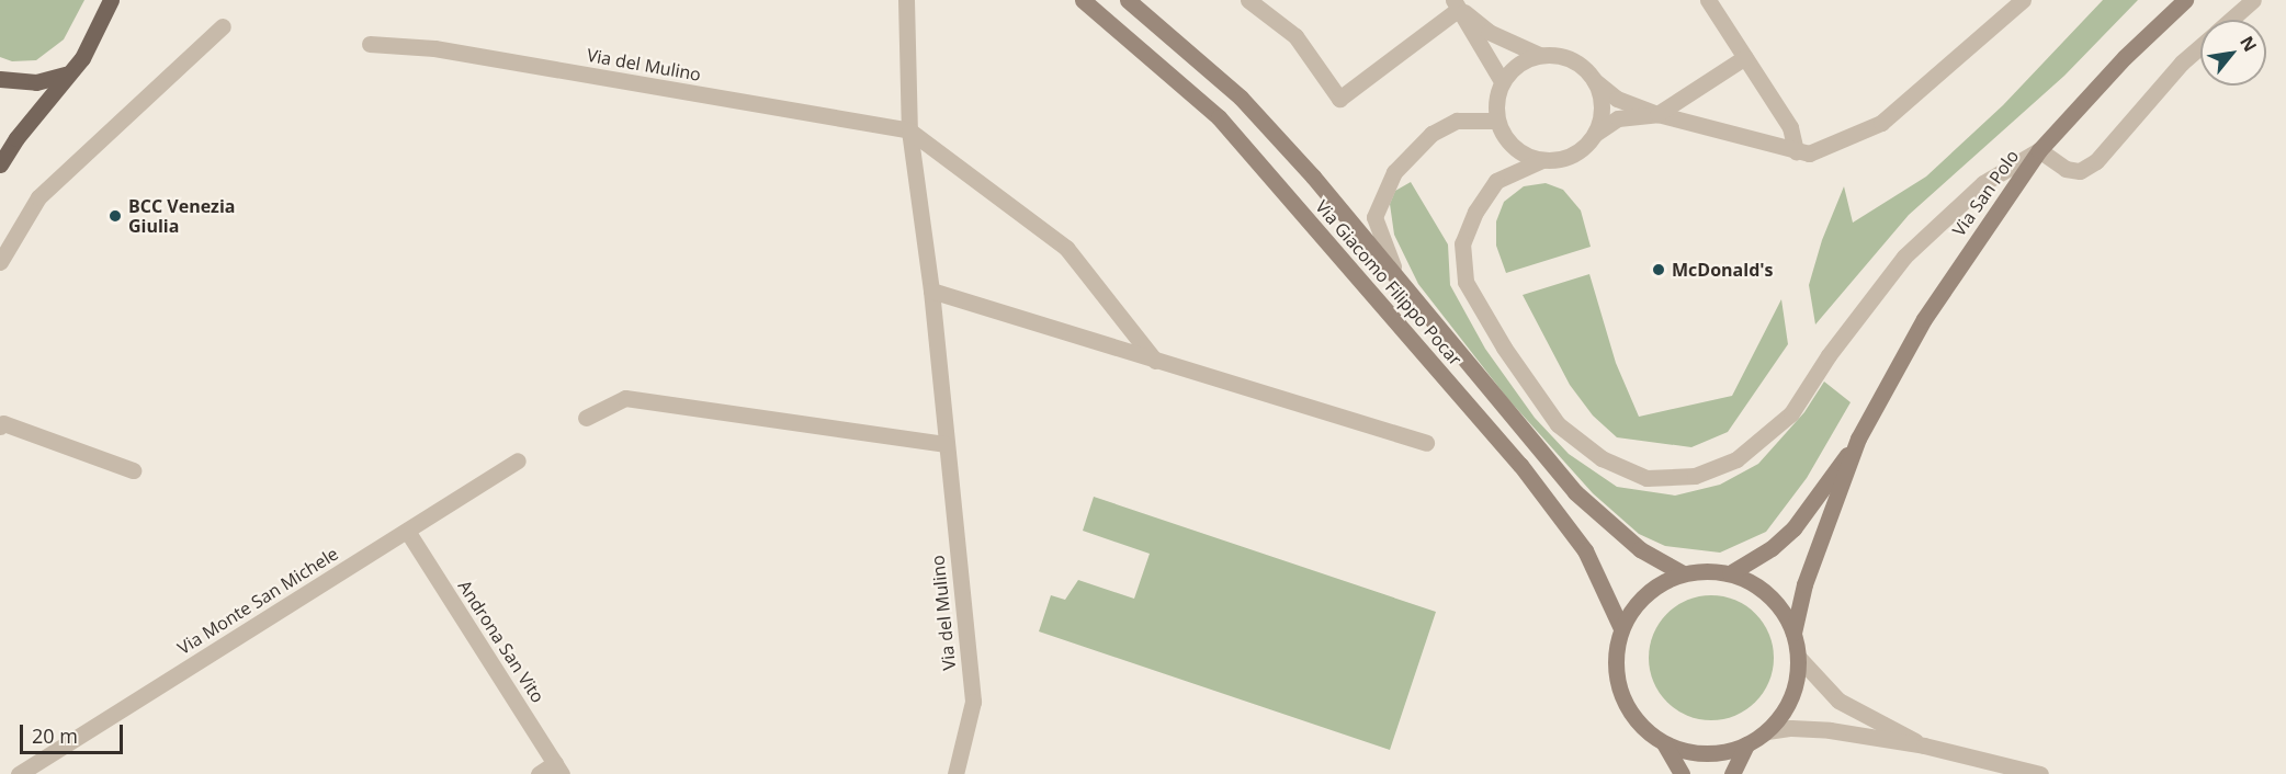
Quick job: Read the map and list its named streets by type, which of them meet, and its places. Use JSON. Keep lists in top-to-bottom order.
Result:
{
  "streets": {
    "main road": ["Via San Polo", "Via Giacomo Filippo Pocar"],
    "street": ["Via del Mulino", "Via Monte San Michele", "Androna San Vito"]
  },
  "crossings": [
    ["Via San Polo", "Via Giacomo Filippo Pocar"],
    ["Via Monte San Michele", "Androna San Vito"]
  ],
  "places": ["BCC Venezia Giulia", "McDonald's"],
  "scale_bar": "20 m",
  "north": "top right"
}
